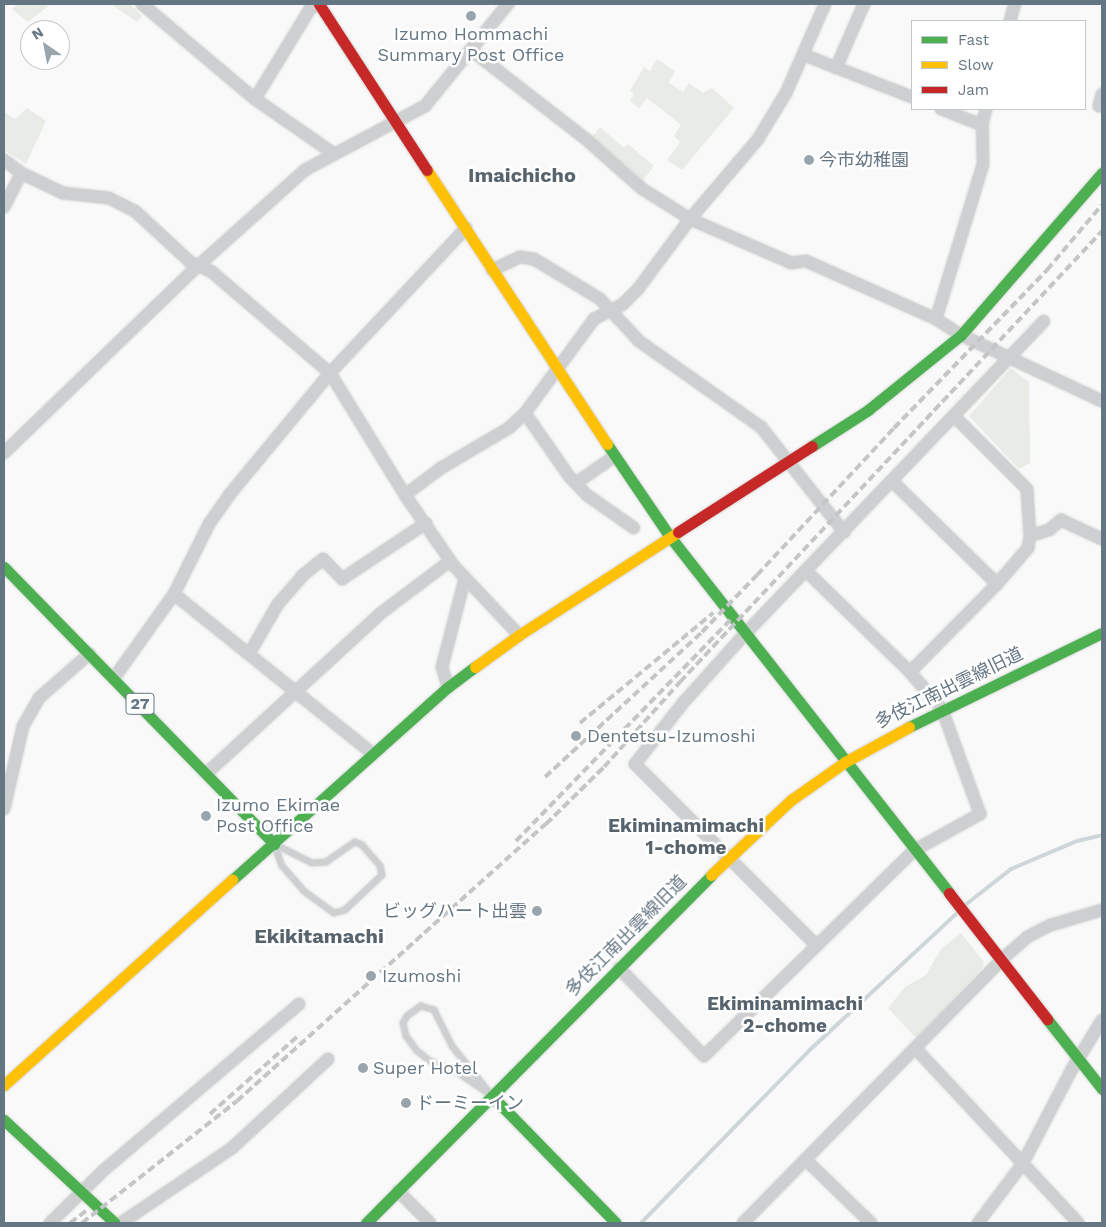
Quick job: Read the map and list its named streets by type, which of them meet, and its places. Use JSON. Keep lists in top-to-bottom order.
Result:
{
  "streets": {
    "street": ["多伎江南出雲線旧道", "27"]
  },
  "districts": [
    "Imaichicho",
    "Ekiminamimachi 1-chome",
    "Ekikitamachi",
    "Ekiminamimachi 2-chome"
  ],
  "places": [
    "Izumo Hommachi Summary Post Office",
    "今市幼稚園",
    "Dentetsu-Izumoshi",
    "Izumo Ekimae Post Office",
    "ビッグハート出雲",
    "Izumoshi",
    "Super Hotel",
    "ドーミーイン"
  ],
  "legend": ["Fast", "Slow", "Jam"],
  "north": "top left"
}
